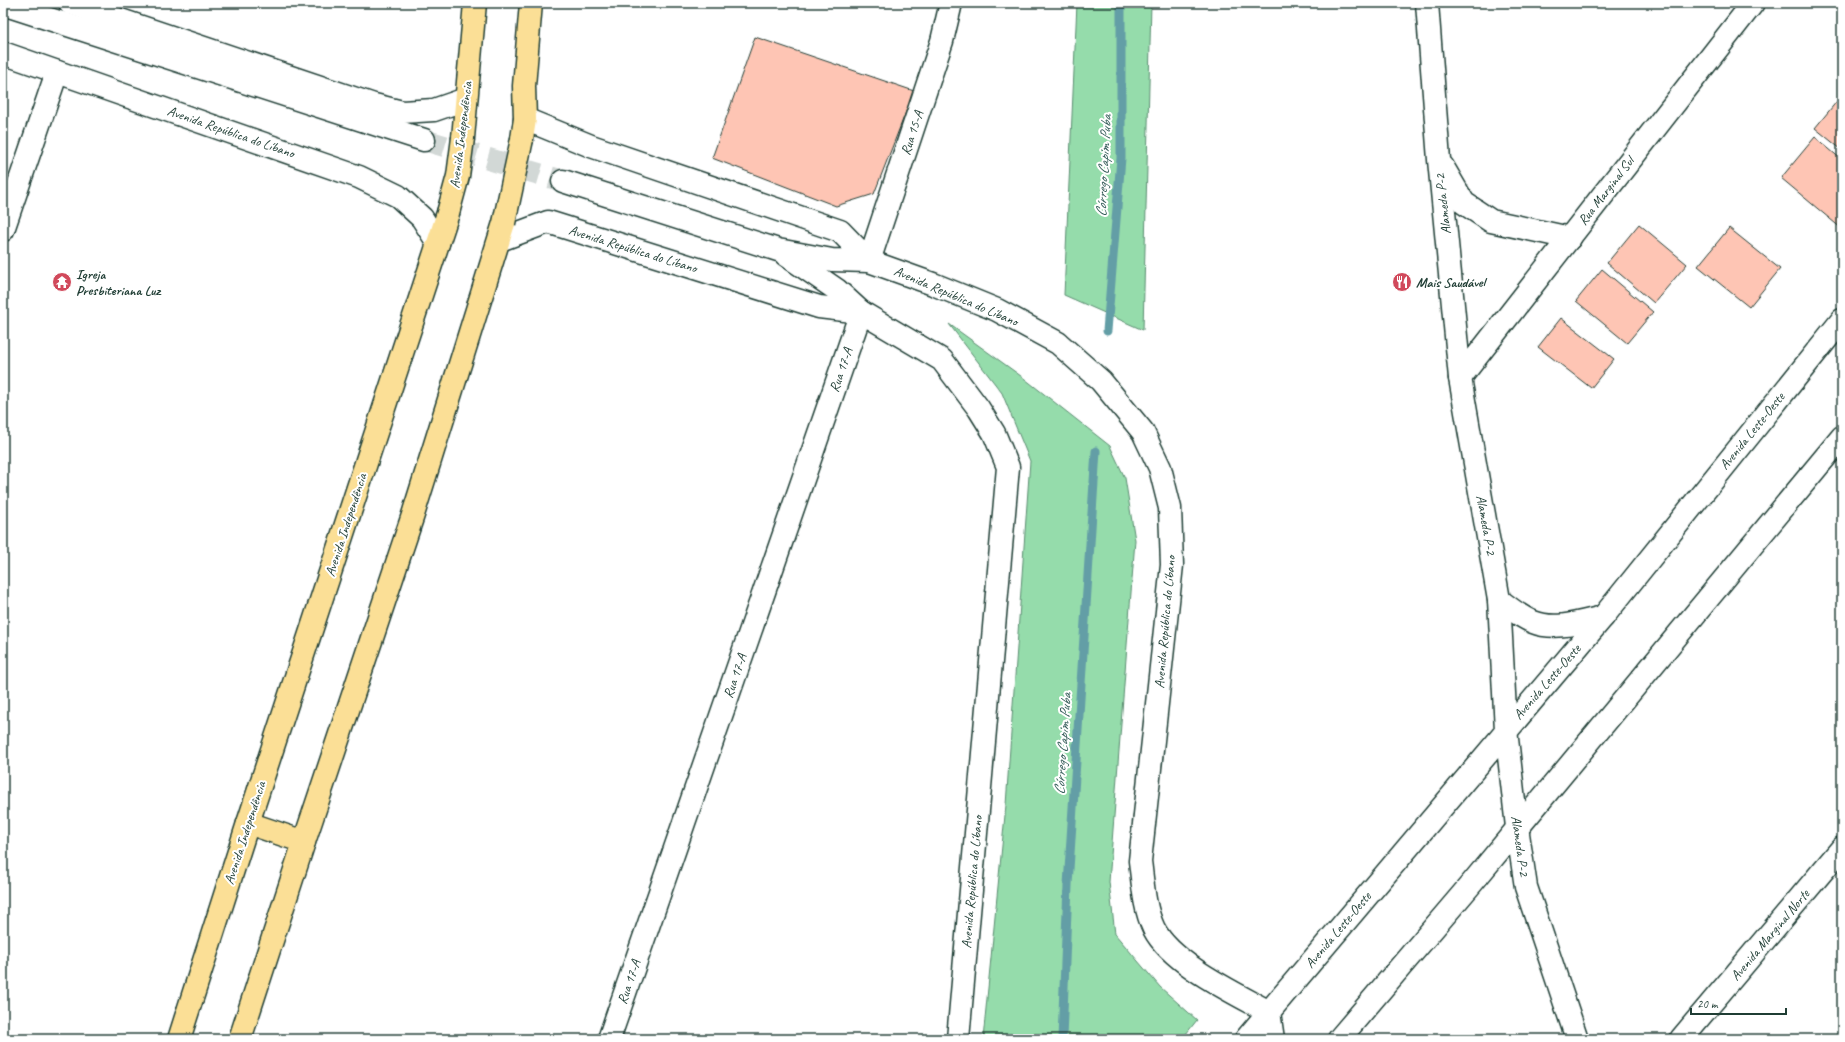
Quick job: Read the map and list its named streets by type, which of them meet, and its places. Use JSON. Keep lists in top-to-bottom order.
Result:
{
  "streets": {
    "main road": ["Avenida Independência"],
    "street": [
      "Avenida República do Líbano",
      "Rua 15-A",
      "Rua Marginal Sul",
      "Alameda P-2",
      "Rua 17-A",
      "Avenida Leste-Oeste",
      "Avenida Marginal Norte"
    ]
  },
  "crossings": [
    ["Avenida República do Líbano", "Rua 15-A"],
    ["Avenida República do Líbano", "Avenida Independência"],
    ["Avenida República do Líbano", "Rua 17-A"],
    ["Avenida República do Líbano", "Avenida Leste-Oeste"],
    ["Rua Marginal Sul", "Alameda P-2"],
    ["Alameda P-2", "Avenida Leste-Oeste"]
  ],
  "water": ["Córrego Capim Puba"],
  "places": {
    "temple": ["Igreja Presbiteriana Luz"],
    "restaurant": ["Mais Saudável"]
  },
  "scale_bar": "20 m"
}
